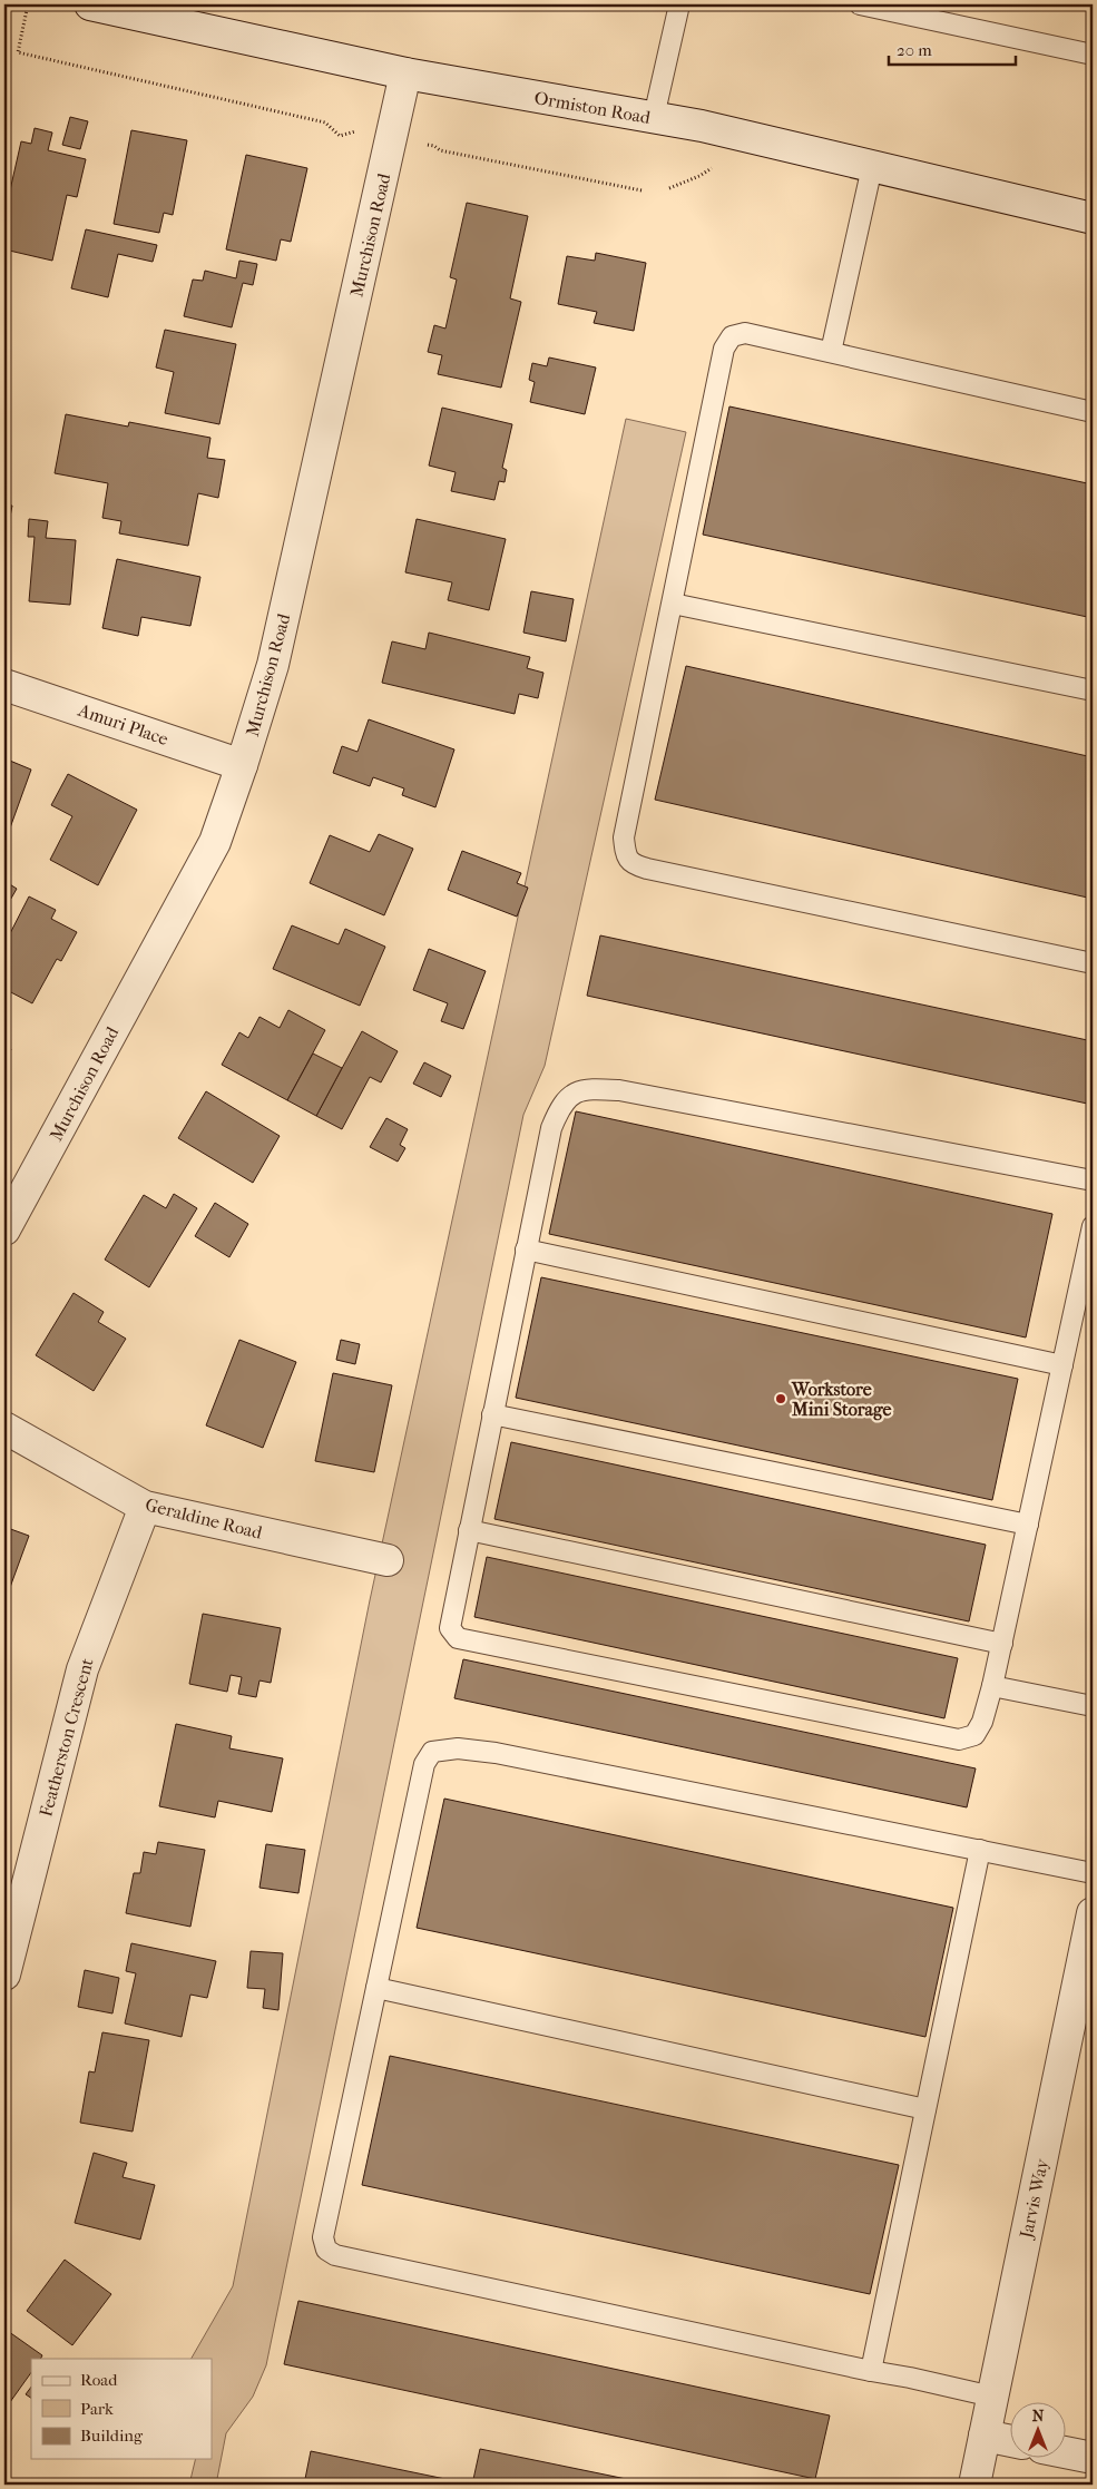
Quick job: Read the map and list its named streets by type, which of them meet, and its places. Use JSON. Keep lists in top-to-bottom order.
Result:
{
  "streets": {
    "street": [
      "Ormiston Road",
      "Murchison Road",
      "Amuri Place",
      "Geraldine Road",
      "Featherston Crescent",
      "Jarvis Way"
    ]
  },
  "crossings": [
    ["Ormiston Road", "Murchison Road"],
    ["Murchison Road", "Amuri Place"],
    ["Geraldine Road", "Featherston Crescent"]
  ],
  "places": ["Workstore Mini Storage"],
  "legend": ["Road", "Park", "Building"],
  "scale_bar": "20 m",
  "north": "top"
}
